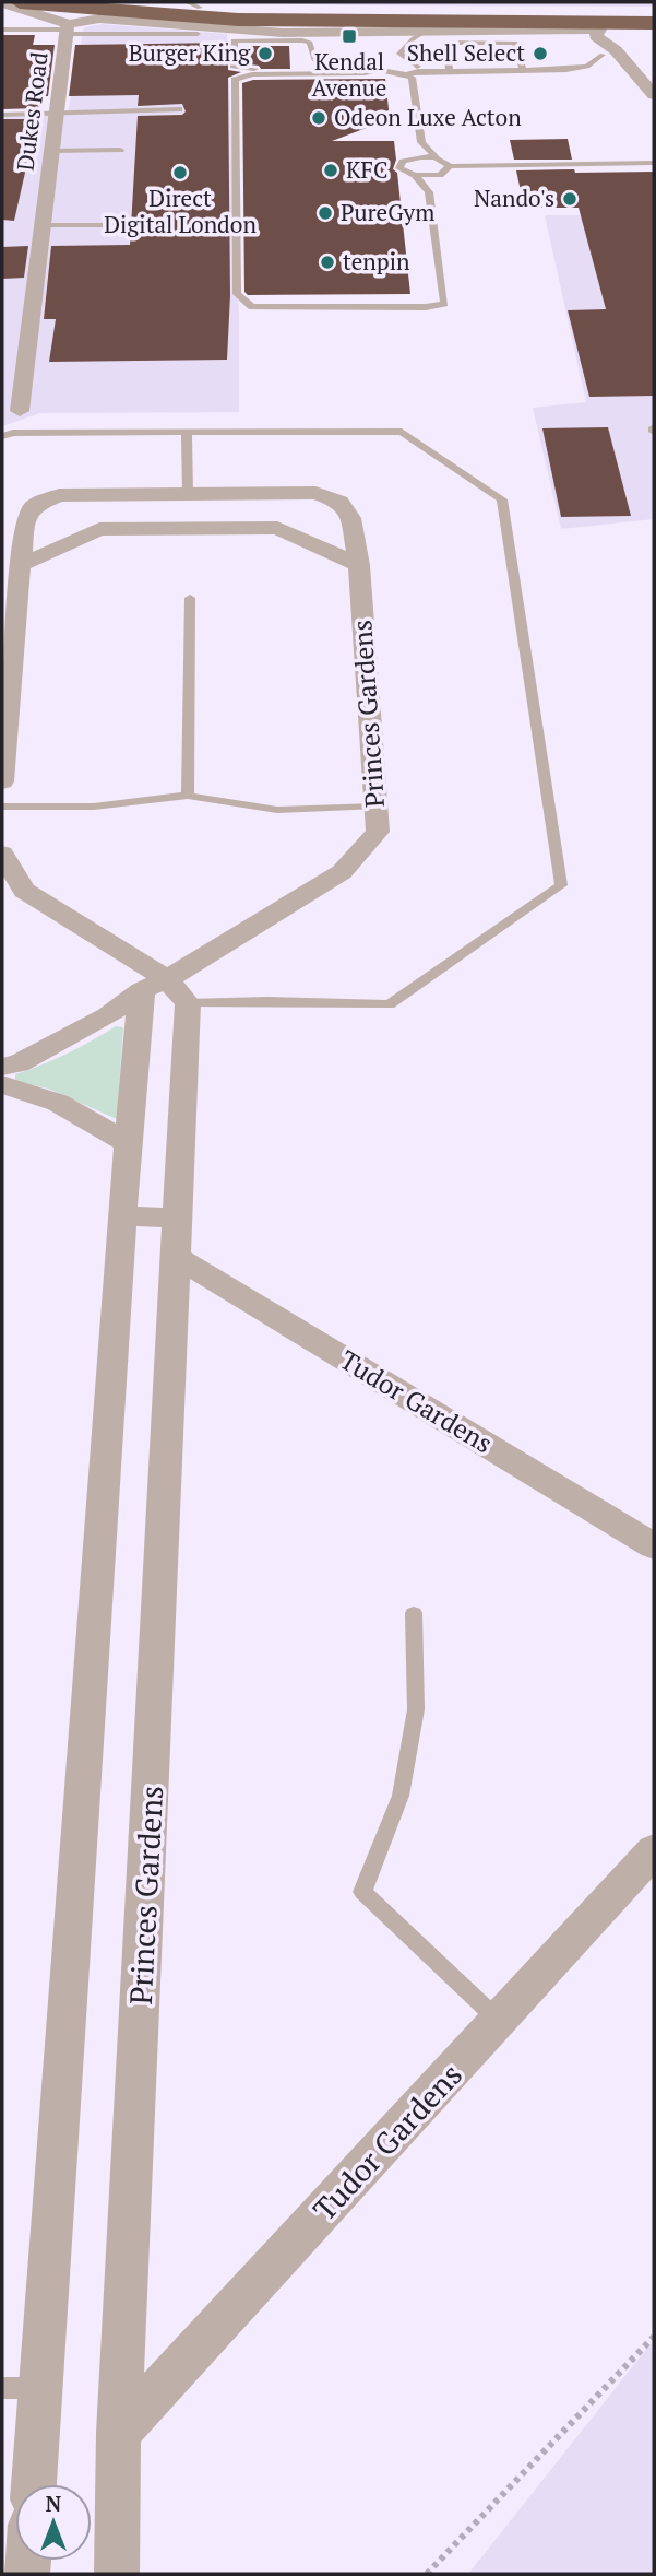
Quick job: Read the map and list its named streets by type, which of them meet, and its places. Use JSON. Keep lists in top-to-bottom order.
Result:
{
  "streets": {
    "street": ["Dukes Road", "Princes Gardens", "Tudor Gardens"]
  },
  "crossings": [
    ["Princes Gardens", "Tudor Gardens"]
  ],
  "places": {
    "transit": ["Kendal Avenue"],
    "other": [
      "Burger King",
      "Shell Select",
      "Odeon Luxe Acton",
      "KFC",
      "Direct Digital London",
      "Nando's",
      "PureGym",
      "tenpin"
    ]
  },
  "north": "top"
}
